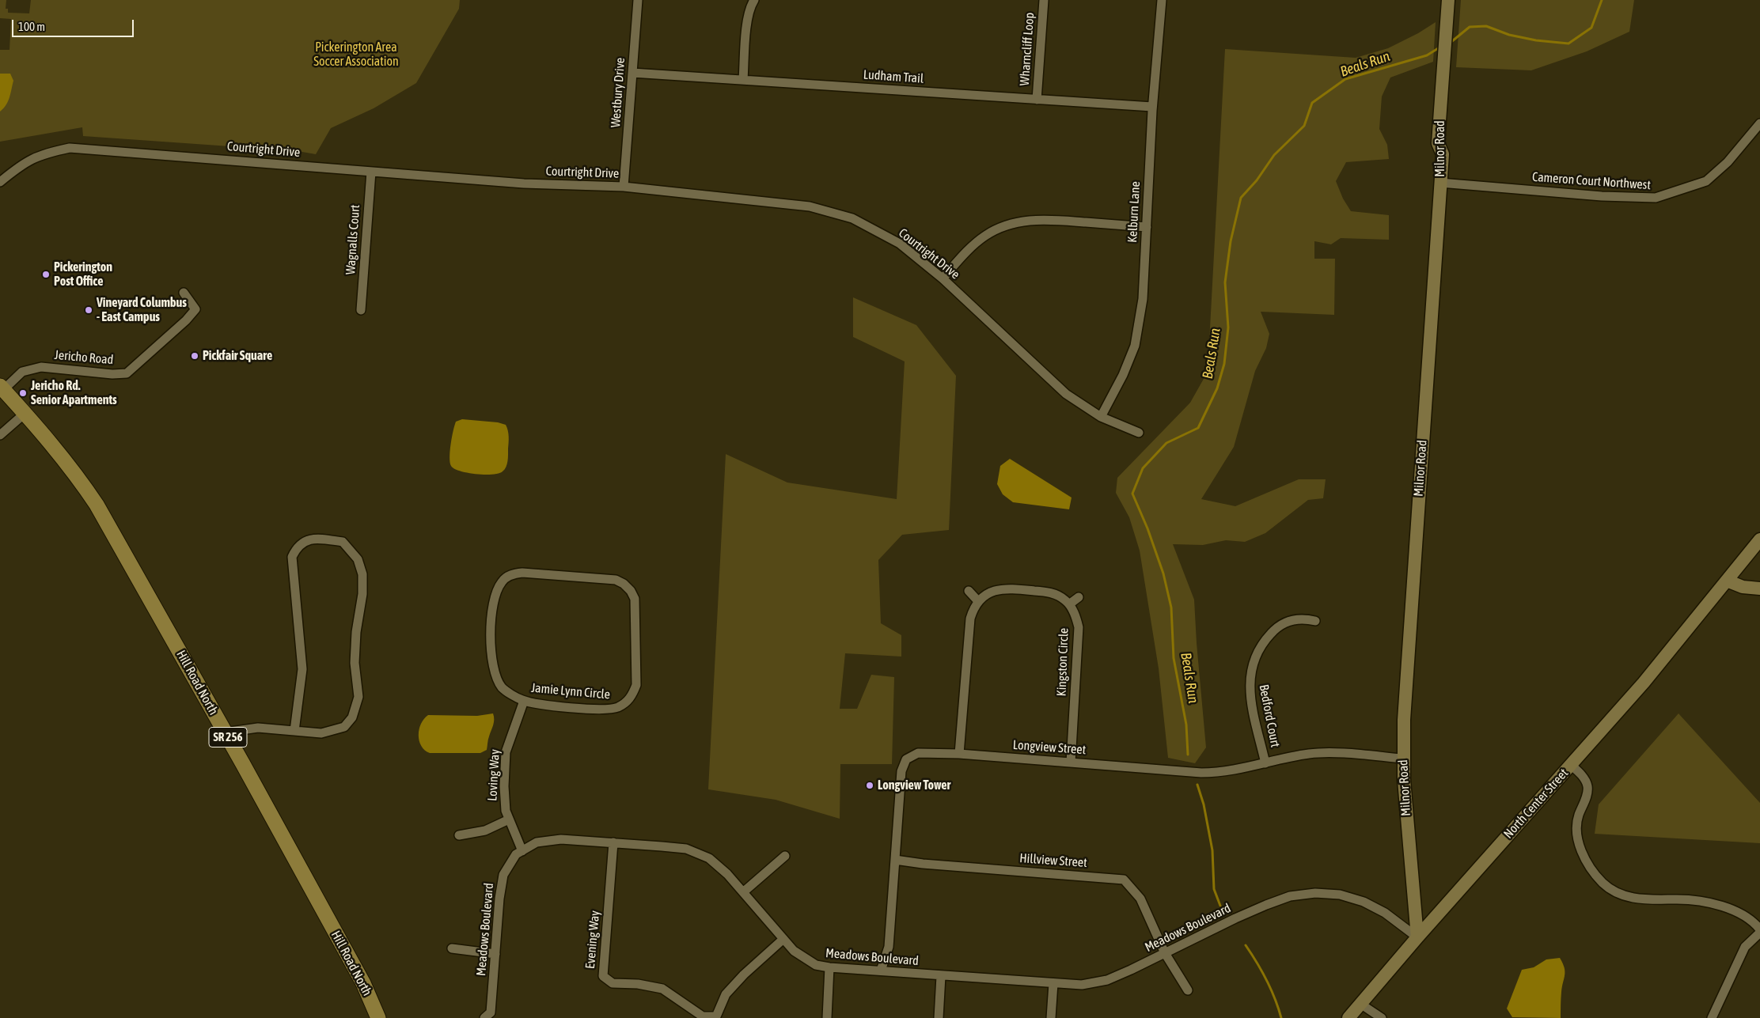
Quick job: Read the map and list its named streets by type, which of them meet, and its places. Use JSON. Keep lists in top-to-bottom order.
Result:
{
  "streets": {
    "main road": [
      "Milnor Road",
      "Hill Road North",
      "SR 256",
      "North Center Street"
    ],
    "street": [
      "Wharncliff Loop",
      "Ludham Trail",
      "Westbury Drive",
      "Courtright Drive",
      "Cameron Court Northwest",
      "Kelburn Lane",
      "Wagnalls Court",
      "Jericho Road",
      "Kingston Circle",
      "Jamie Lynn Circle",
      "Bedford Court",
      "Longview Street",
      "Loving Way",
      "Hillview Street",
      "Meadows Boulevard",
      "Evening Way"
    ]
  },
  "crossings": [
    ["Wharncliff Loop", "Ludham Trail"],
    ["Ludham Trail", "Westbury Drive"],
    ["Ludham Trail", "Kelburn Lane"],
    ["Westbury Drive", "Courtright Drive"],
    ["Milnor Road", "Cameron Court Northwest"],
    ["Milnor Road", "Longview Street"],
    ["Milnor Road", "North Center Street"],
    ["Milnor Road", "Meadows Boulevard"],
    ["Courtright Drive", "Kelburn Lane"],
    ["Courtright Drive", "Wagnalls Court"],
    ["Jericho Road", "Hill Road North"],
    ["Kingston Circle", "Longview Street"],
    ["Jamie Lynn Circle", "Loving Way"],
    ["Bedford Court", "Longview Street"],
    ["Longview Street", "Hillview Street"],
    ["Longview Street", "Meadows Boulevard"],
    ["Loving Way", "Meadows Boulevard"],
    ["North Center Street", "Meadows Boulevard"],
    ["Hillview Street", "Meadows Boulevard"],
    ["Meadows Boulevard", "Evening Way"]
  ],
  "water": ["Beals Run"],
  "parks": ["Pickerington Area Soccer Association"],
  "places": [
    "Pickerington Post Office",
    "Vineyard Columbus - East Campus",
    "Pickfair Square",
    "Jericho Rd. Senior Apartments",
    "Longview Tower"
  ],
  "scale_bar": "100 m"
}
